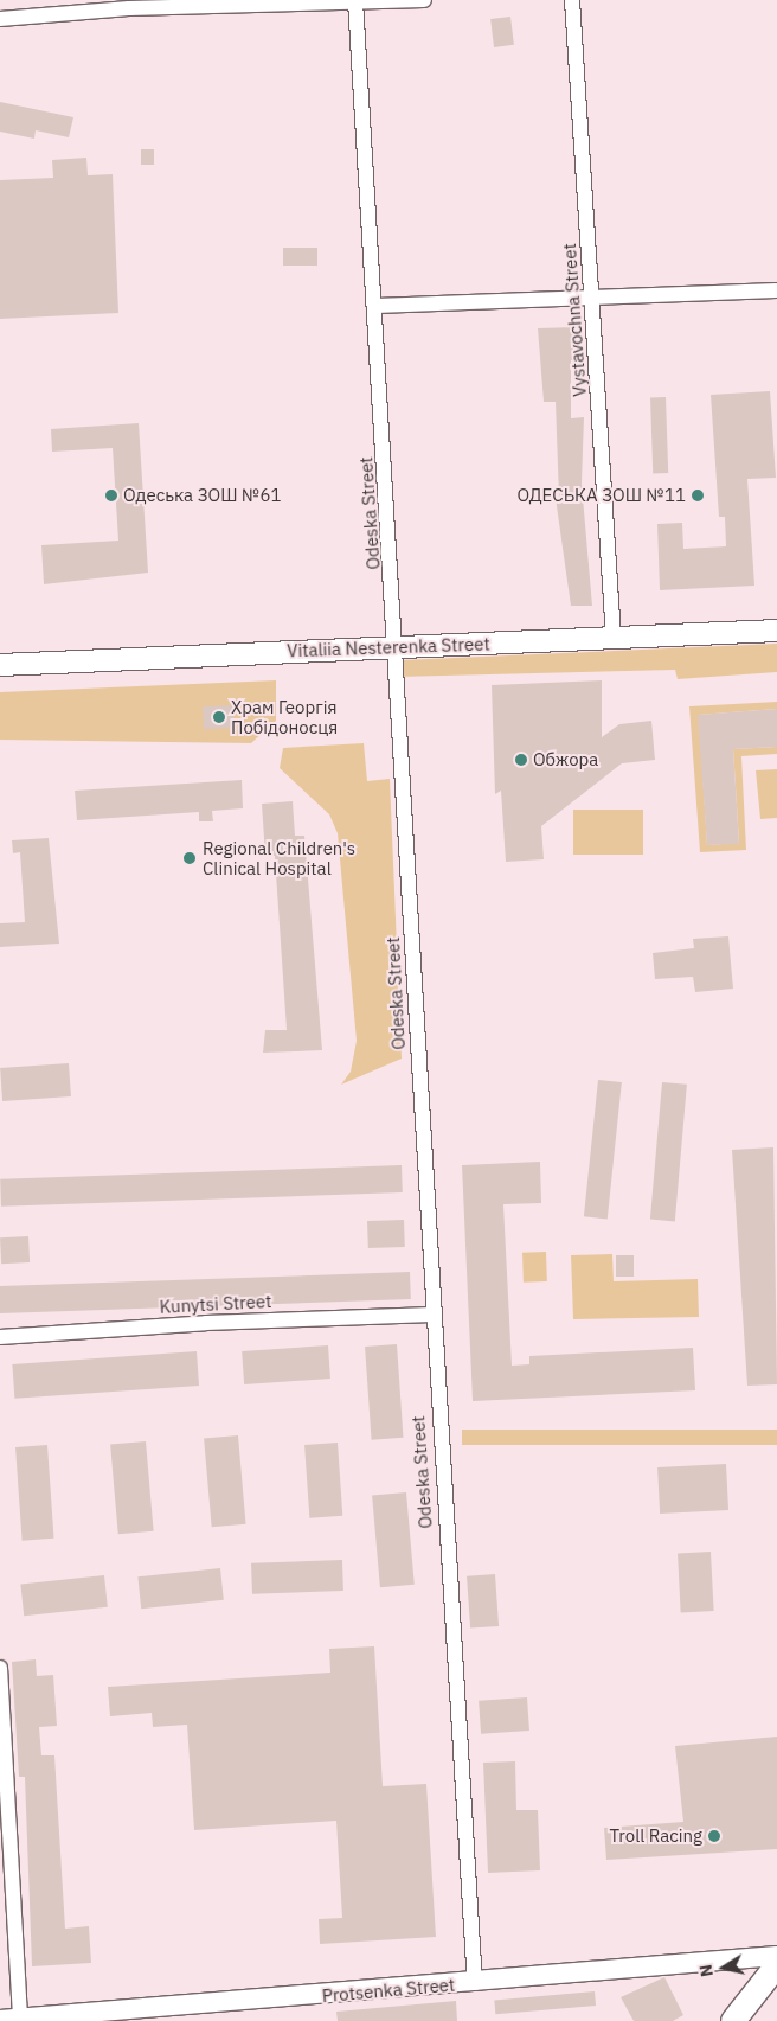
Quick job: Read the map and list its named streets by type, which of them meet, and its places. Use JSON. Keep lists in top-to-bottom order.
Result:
{
  "streets": {
    "main road": ["Vitaliia Nesterenka Street"],
    "street": [
      "Vystavochna Street",
      "Odeska Street",
      "Kunytsi Street",
      "Protsenka Street"
    ]
  },
  "crossings": [
    ["Vystavochna Street", "Vitaliia Nesterenka Street"],
    ["Odeska Street", "Vitaliia Nesterenka Street"],
    ["Odeska Street", "Kunytsi Street"],
    ["Odeska Street", "Protsenka Street"]
  ],
  "places": [
    "Одеська ЗОШ №61",
    "ОДЕСЬКА ЗОШ №11",
    "Храм Георгія Побідоносця",
    "Обжора",
    "Regional Children's Clinical Hospital",
    "Troll Racing"
  ],
  "north": "left"
}
